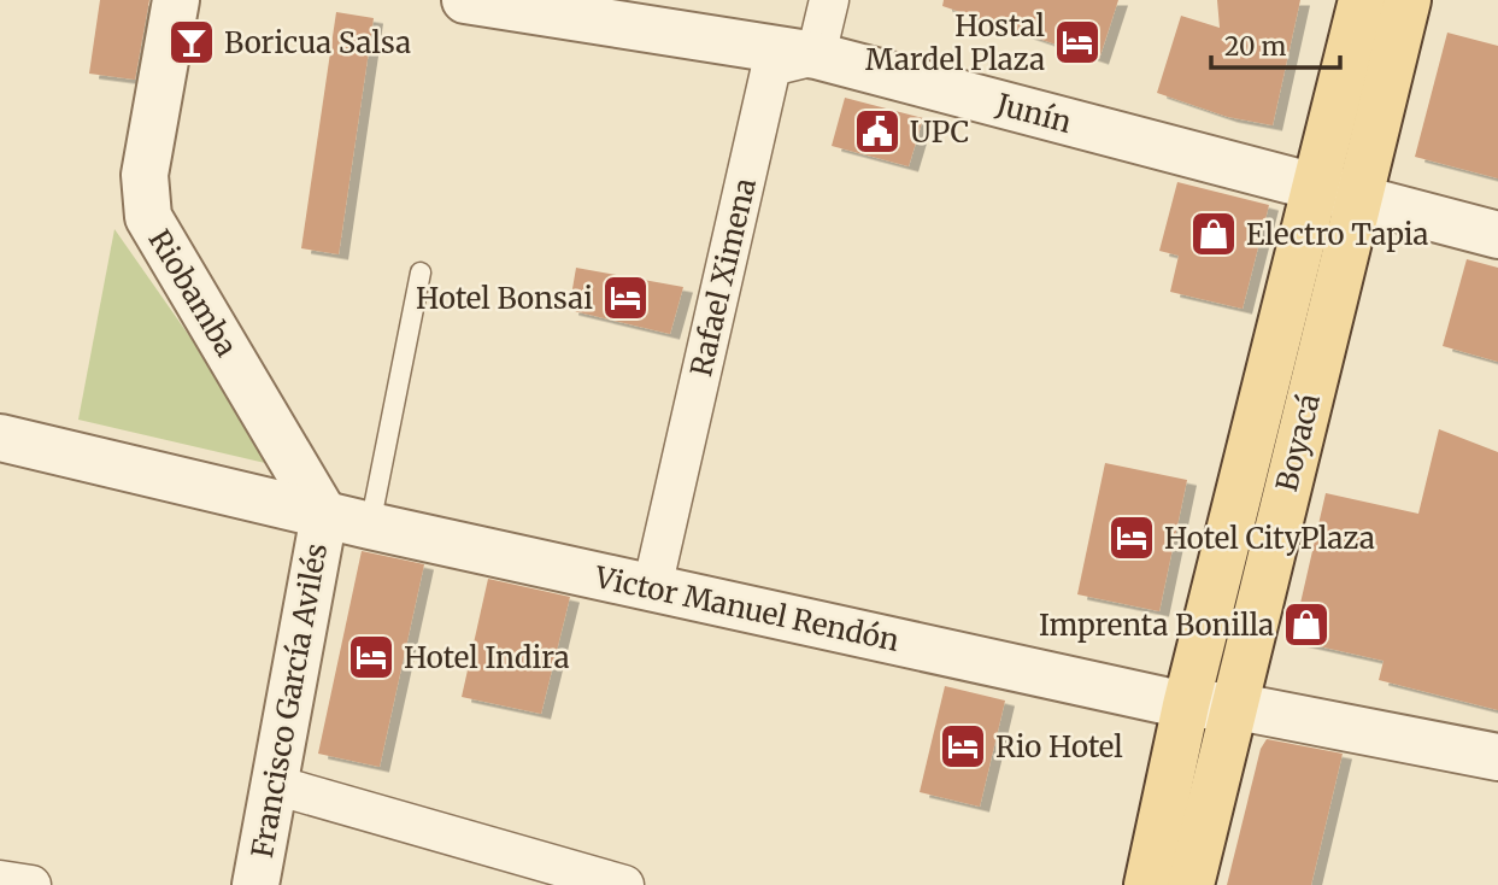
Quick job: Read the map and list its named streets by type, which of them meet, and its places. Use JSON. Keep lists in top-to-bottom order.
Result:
{
  "streets": {
    "main road": ["Boyacá"],
    "street": [
      "Junín",
      "Rafael Ximena",
      "Riobamba",
      "Victor Manuel Rendón",
      "Francisco García Avilés"
    ]
  },
  "crossings": [
    ["Junín", "Rafael Ximena"],
    ["Junín", "Boyacá"],
    ["Rafael Ximena", "Victor Manuel Rendón"],
    ["Riobamba", "Victor Manuel Rendón"],
    ["Riobamba", "Francisco García Avilés"],
    ["Boyacá", "Victor Manuel Rendón"],
    ["Victor Manuel Rendón", "Francisco García Avilés"]
  ],
  "places": {
    "bar": ["Boricua Salsa"],
    "hotel": [
      "Hostal Mardel Plaza",
      "Hotel Bonsai",
      "Hotel CityPlaza",
      "Hotel Indira",
      "Rio Hotel"
    ],
    "public building": ["UPC"],
    "shop": ["Electro Tapia", "Imprenta Bonilla"]
  },
  "scale_bar": "20 m"
}
